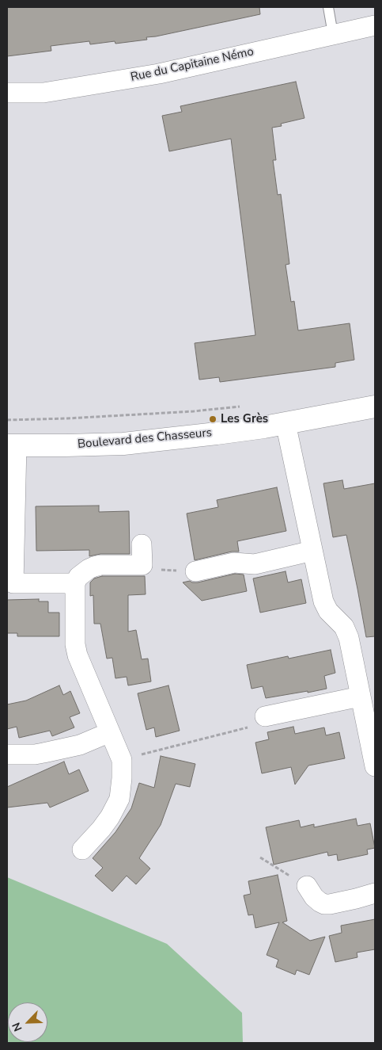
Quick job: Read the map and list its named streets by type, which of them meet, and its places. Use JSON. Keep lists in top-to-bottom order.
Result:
{
  "streets": {
    "street": ["Rue du Capitaine Némo", "Boulevard des Chasseurs"]
  },
  "places": ["Les Grès"],
  "north": "bottom left"
}
